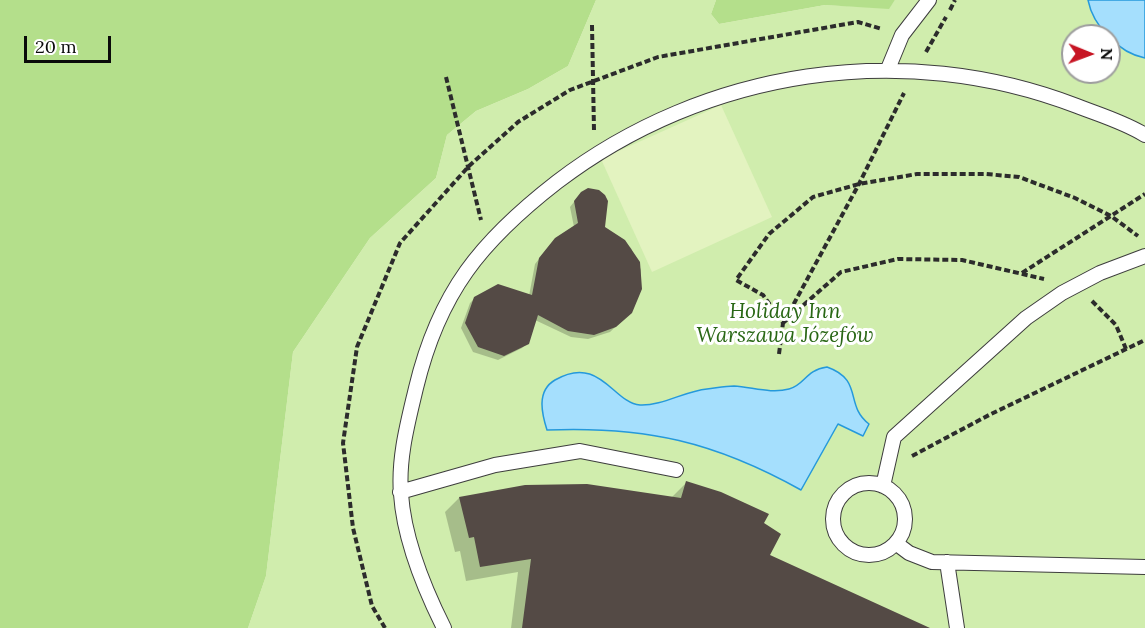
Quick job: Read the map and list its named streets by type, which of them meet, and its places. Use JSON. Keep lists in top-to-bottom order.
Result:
{
  "parks": ["Holiday Inn Warszawa Józefów"],
  "scale_bar": "20 m",
  "north": "right"
}
